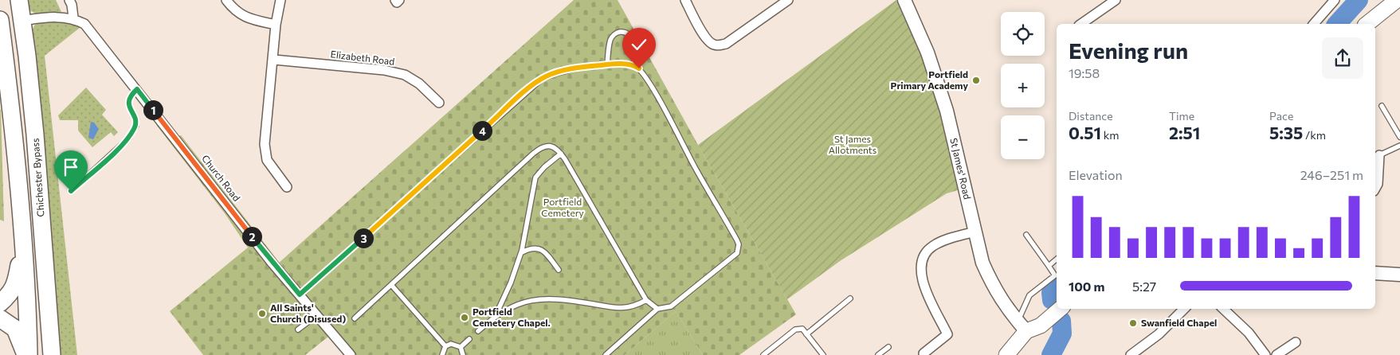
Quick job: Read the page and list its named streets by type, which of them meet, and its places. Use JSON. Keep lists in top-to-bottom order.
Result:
{
  "streets": {
    "highway": ["Chichester Bypass"],
    "street": ["Elizabeth Road", "St James' Road", "Church Road"]
  },
  "parks": ["St James Allotments", "Portfield Cemetery"],
  "places": [
    "Portfield Primary Academy",
    "All Saints' Church (Disused)",
    "Portfield Cemetery Chapel.",
    "Swanfield Chapel"
  ],
  "page": {
    "map_buttons": ["+", "−"],
    "heading": ["Evening run", "19:58"],
    "stats": [
      ["Distance", "0.51 km"],
      ["Time", "2:51"],
      ["Pace", "5:35 /km"]
    ],
    "pins": [
      "1",
      "4",
      "2",
      "3"
    ],
    "chart": ["Elevation", "246–251 m"],
    "list": [
      {
        "name": "100 m",
        "note": "5:27"
      }
    ]
  }
}
